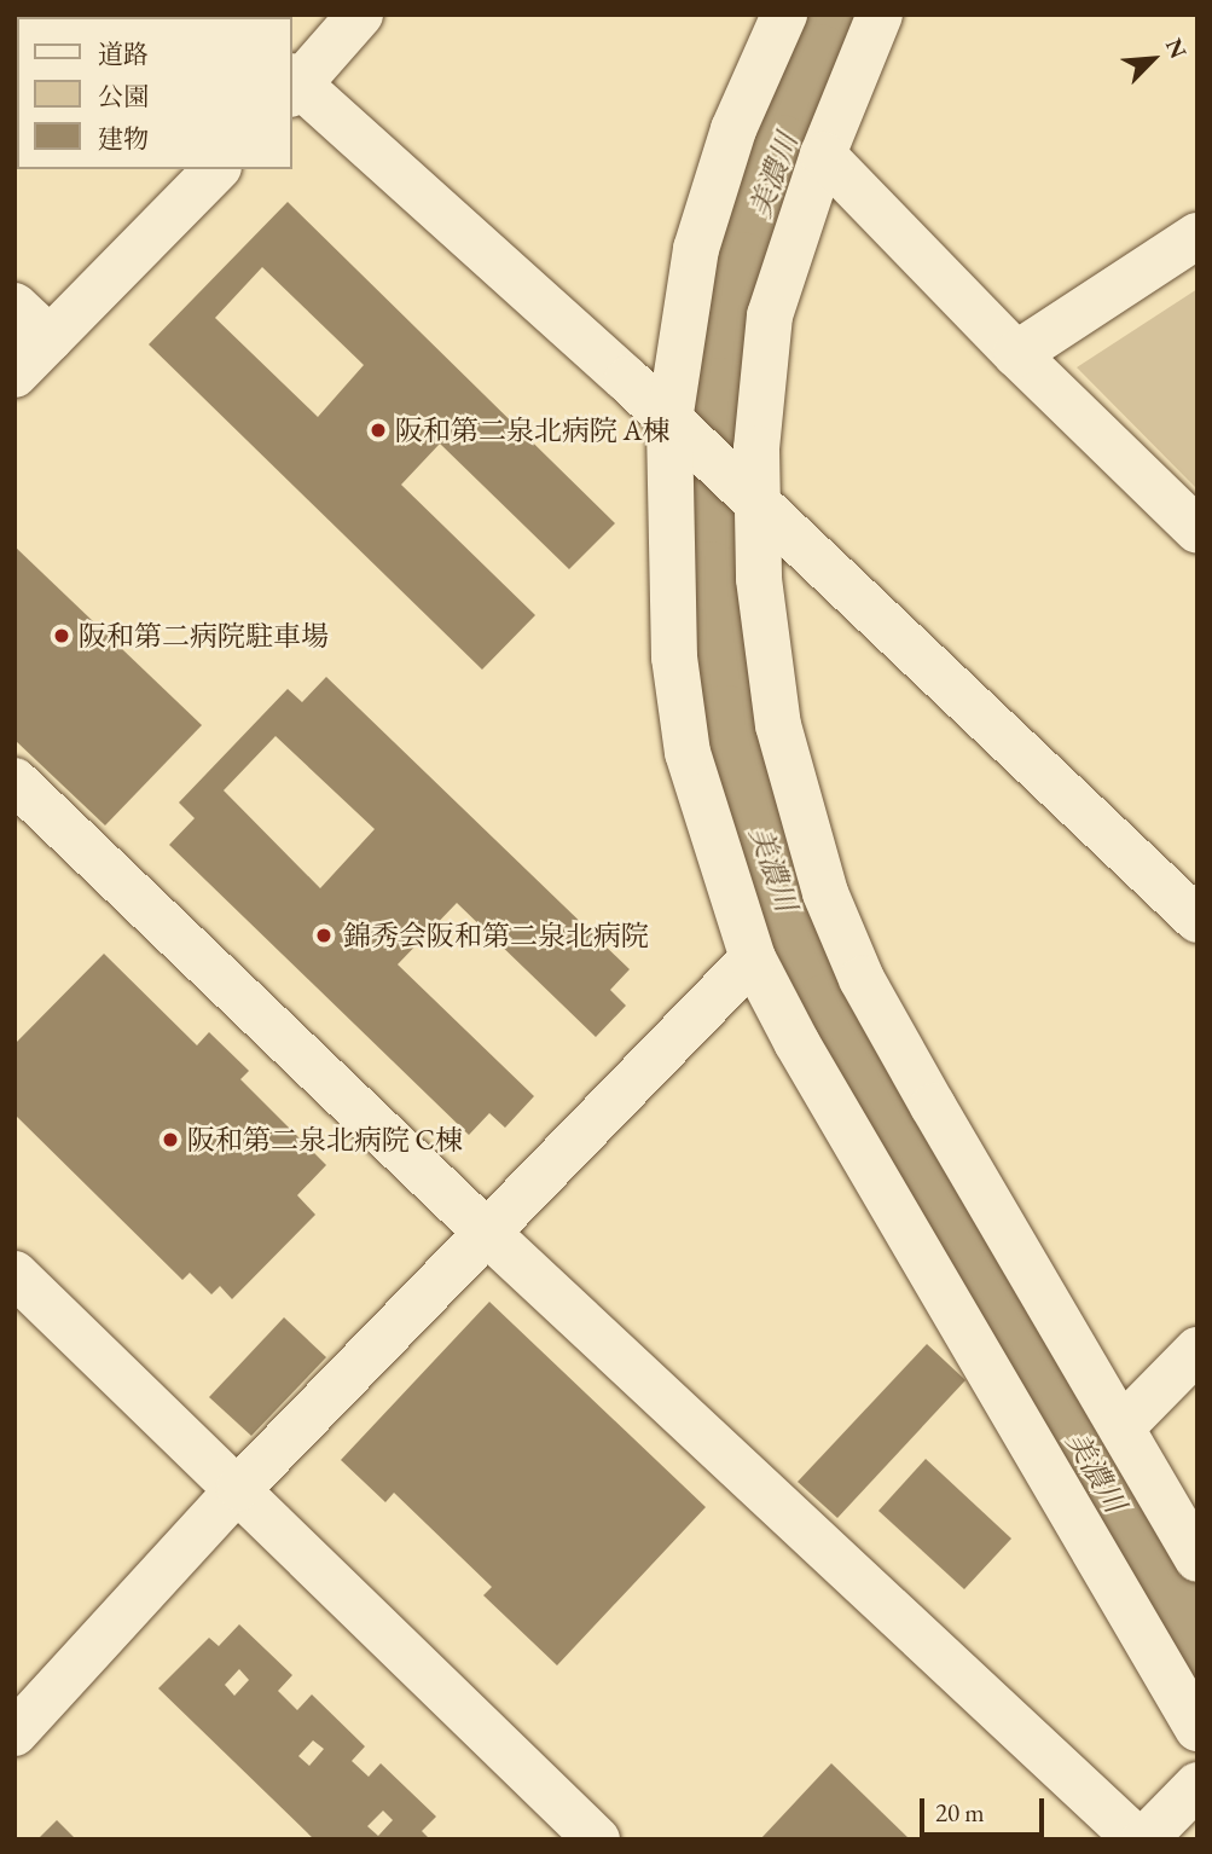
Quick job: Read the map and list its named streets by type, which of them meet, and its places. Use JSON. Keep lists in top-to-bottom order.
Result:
{
  "water": ["美濃川"],
  "places": [
    "阪和第二泉北病院 A棟",
    "阪和第二病院駐車場",
    "錦秀会阪和第二泉北病院",
    "阪和第二泉北病院 C棟"
  ],
  "legend": ["道路", "公園", "建物"],
  "scale_bar": "20 m",
  "north": "top right"
}
